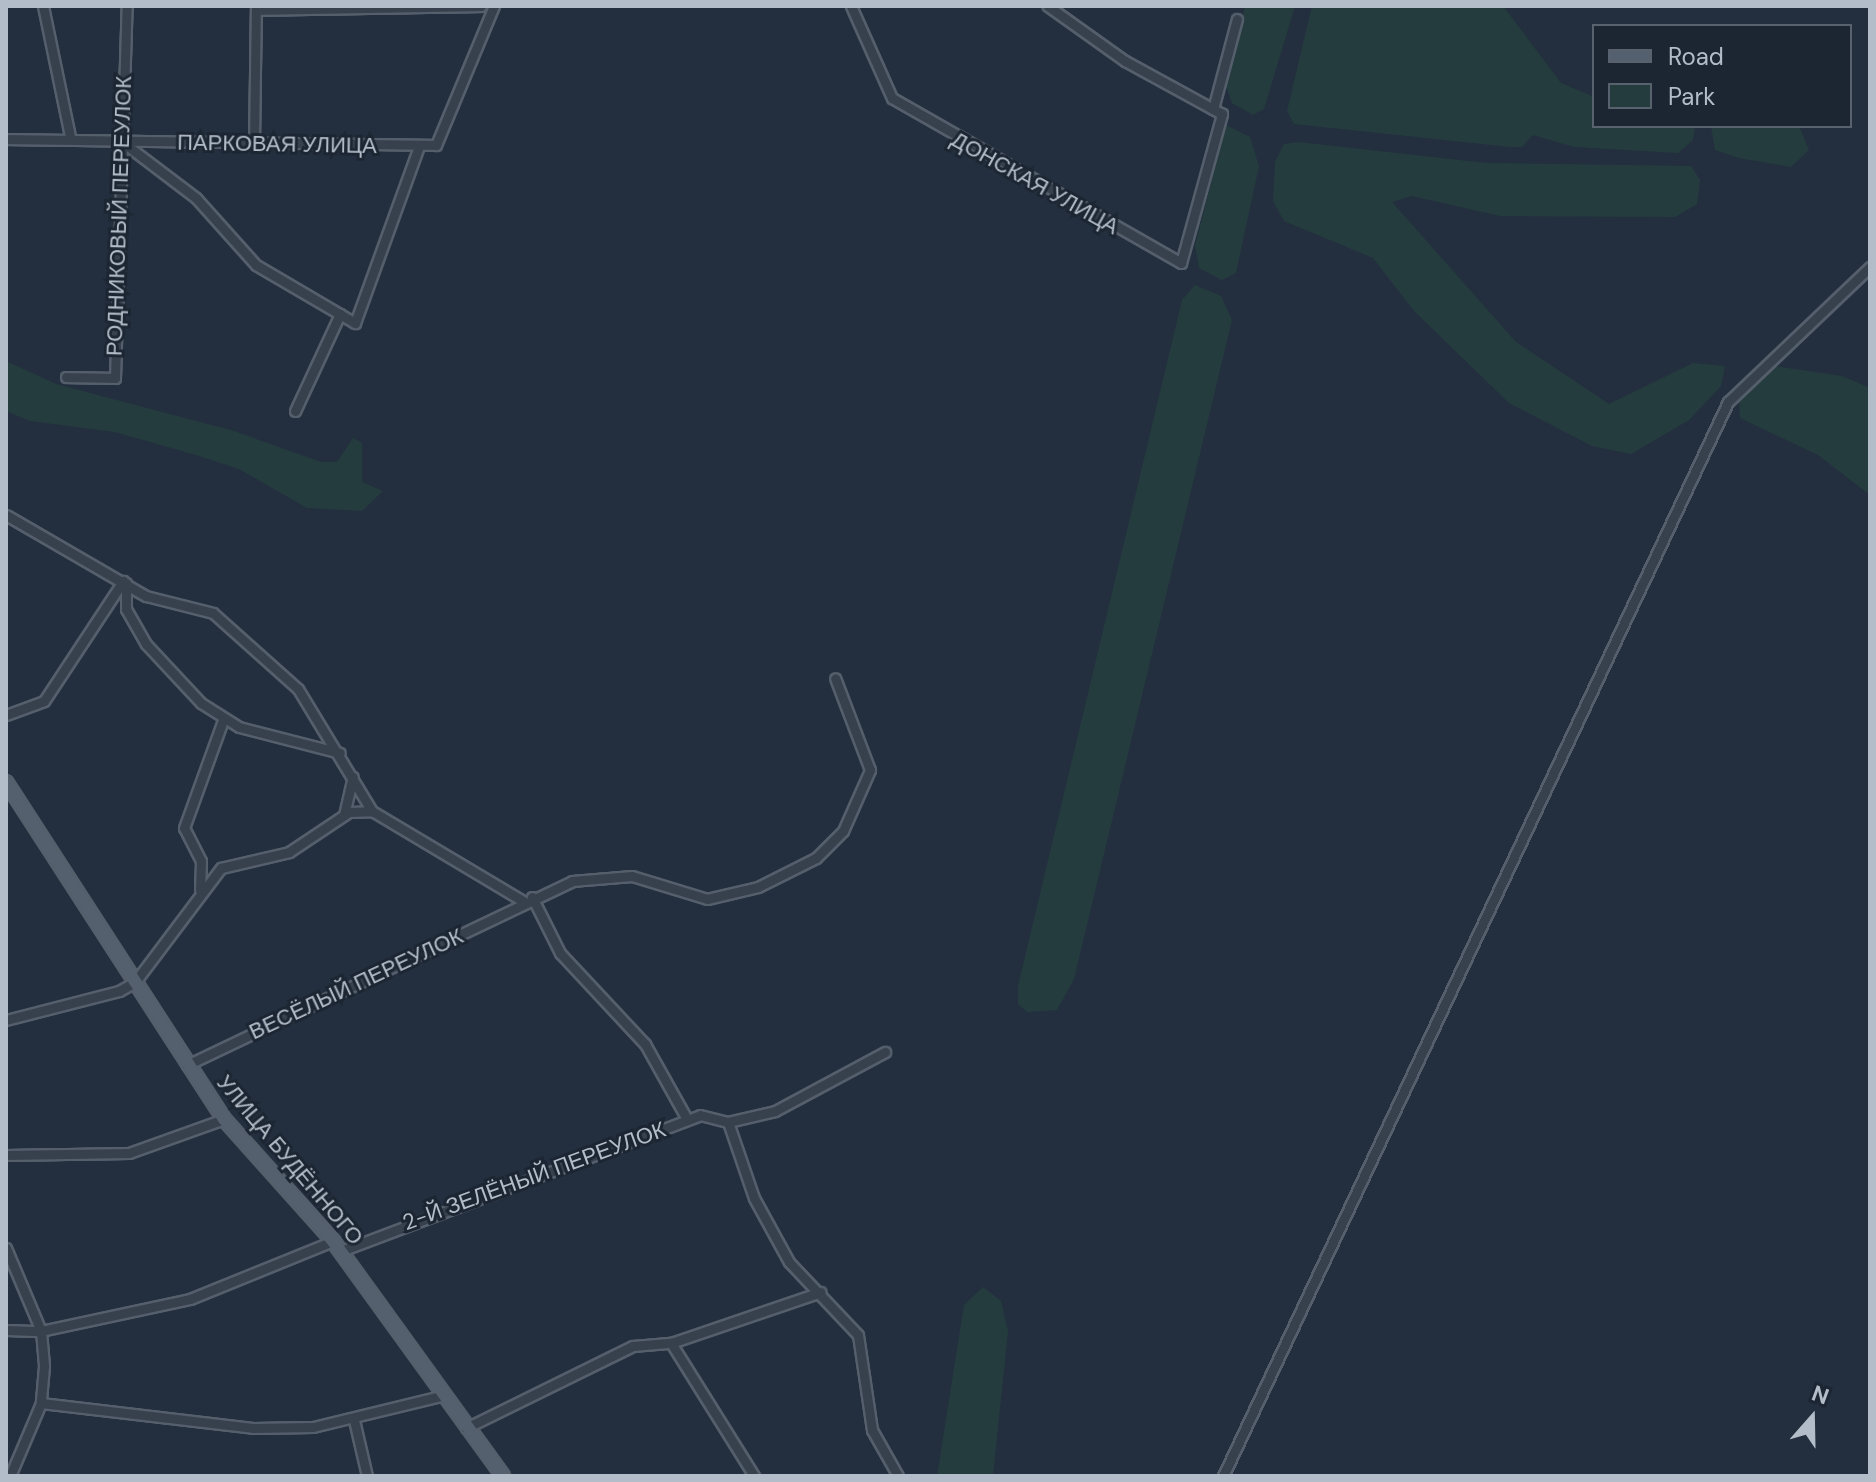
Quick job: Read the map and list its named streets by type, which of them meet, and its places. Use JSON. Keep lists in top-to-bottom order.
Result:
{
  "streets": {
    "main road": ["УЛИЦА БУДЁННОГО"],
    "street": [
      "ПАРКОВАЯ УЛИЦА",
      "ДОНСКАЯ УЛИЦА",
      "РОДНИКОВЫЙ ПЕРЕУЛОК",
      "ВЕСЁЛЫЙ ПЕРЕУЛОК",
      "2-Й ЗЕЛЁНЫЙ ПЕРЕУЛОК"
    ]
  },
  "crossings": [
    ["ПАРКОВАЯ УЛИЦА", "РОДНИКОВЫЙ ПЕРЕУЛОК"],
    ["ВЕСЁЛЫЙ ПЕРЕУЛОК", "УЛИЦА БУДЁННОГО"],
    ["УЛИЦА БУДЁННОГО", "2-Й ЗЕЛЁНЫЙ ПЕРЕУЛОК"]
  ],
  "legend": ["Road", "Park"],
  "north": "top"
}
